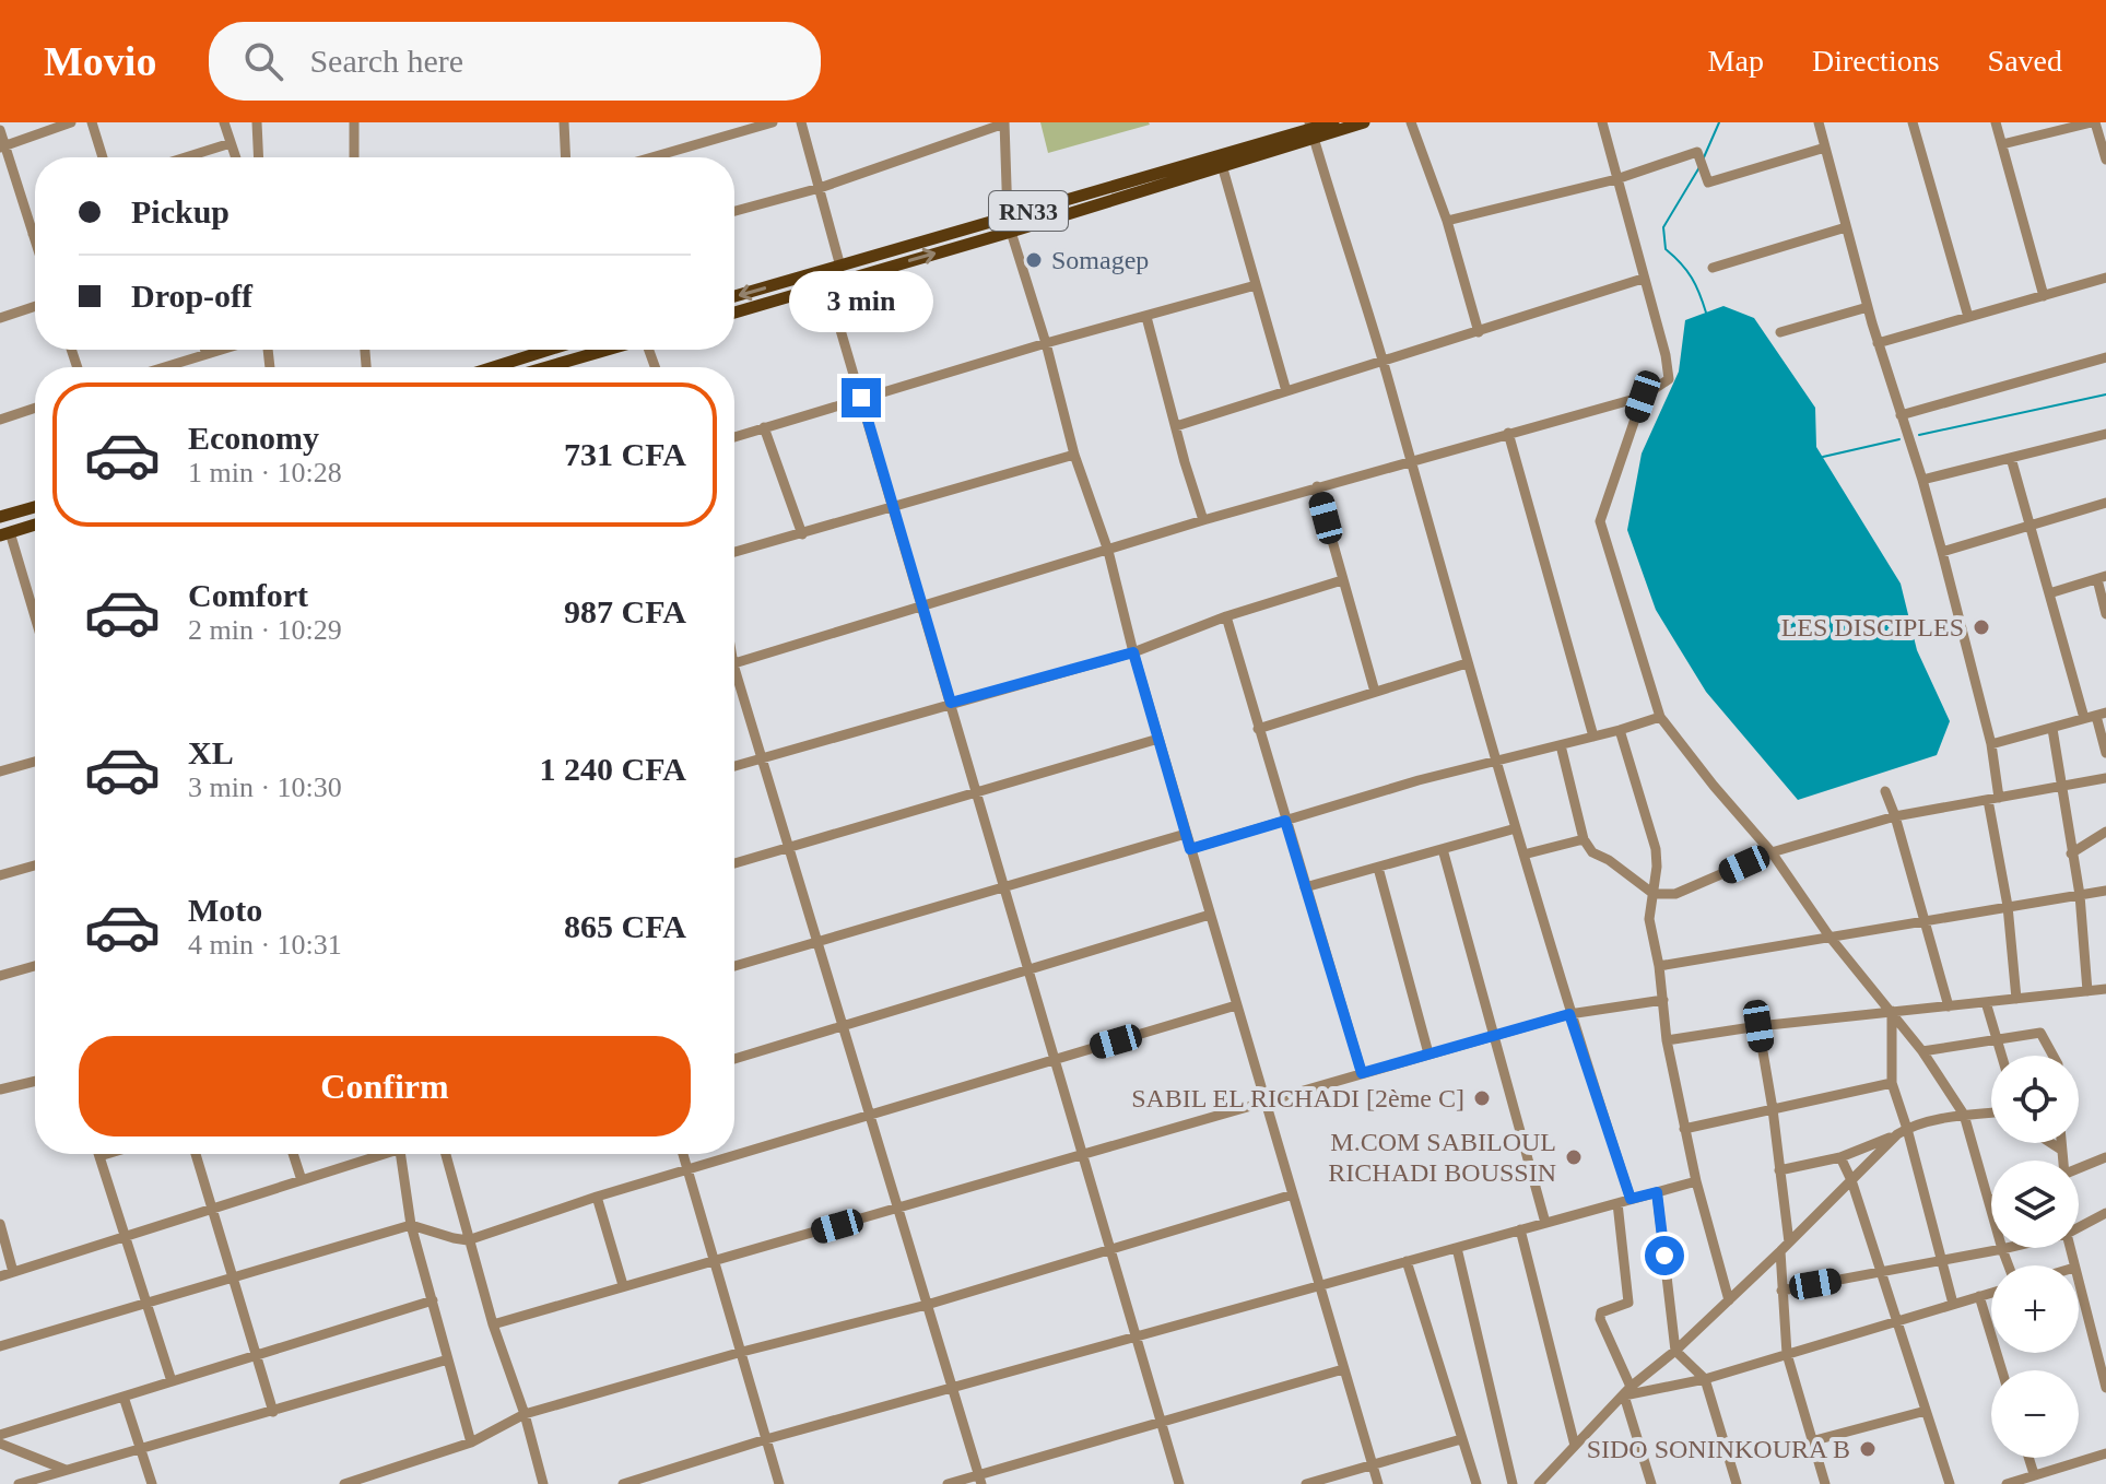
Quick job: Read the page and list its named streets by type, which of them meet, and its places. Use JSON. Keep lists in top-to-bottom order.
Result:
{
  "streets": {
    "main road": ["RN33"]
  },
  "places": [
    "Somagep",
    "LES DISCIPLES",
    "SABIL EL RICHADI [2ème C]",
    "M.COM SABILOUL RICHADI BOUSSIN",
    "SIDO SONINKOURA B"
  ],
  "page": {
    "header": "Movio",
    "search": "Search here",
    "nav": ["Map", "Directions", "Saved"],
    "banner": ["Pickup", "Drop-off"],
    "bubble": "3 min",
    "list": [
      {
        "name": "Economy",
        "note": "1 min · 10:28",
        "value": "731 CFA"
      },
      {
        "name": "Comfort",
        "note": "2 min · 10:29",
        "value": "987 CFA"
      },
      {
        "name": "XL",
        "note": "3 min · 10:30",
        "value": "1 240 CFA"
      },
      {
        "name": "Moto",
        "note": "4 min · 10:31",
        "value": "865 CFA"
      }
    ],
    "buttons": "Confirm",
    "map_buttons": ["+", "−"]
  }
}
